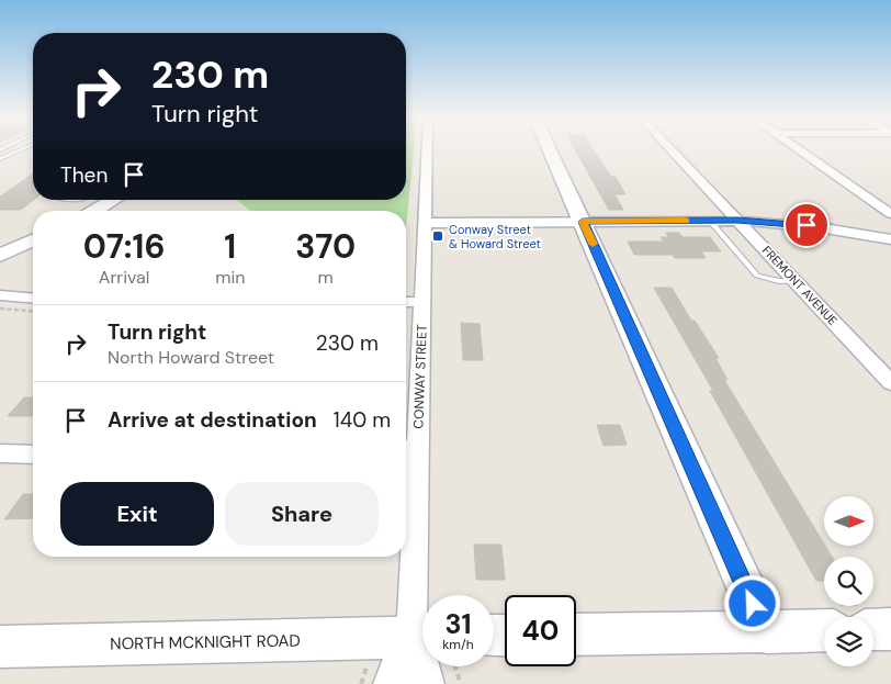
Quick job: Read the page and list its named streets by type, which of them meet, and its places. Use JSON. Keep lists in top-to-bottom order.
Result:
{
  "streets": {
    "street": ["FREMONT AVENUE", "CONWAY STREET", "NORTH MCKNIGHT ROAD"]
  },
  "crossings": [
    ["CONWAY STREET", "NORTH MCKNIGHT ROAD"]
  ],
  "places": {
    "transit": ["Conway Street & Howard Street"]
  },
  "north": "right",
  "page": {
    "turn": ["230 m", "Turn right"],
    "then": "Then",
    "eta": [
      "07:16",
      "Arrival",
      "1",
      "min",
      "370",
      "m"
    ],
    "list": [
      {
        "name": "Turn right",
        "note": "North Howard Street",
        "value": "230 m"
      },
      {
        "name": "Arrive at destination",
        "value": "140 m"
      }
    ],
    "buttons": ["Exit", "Share"],
    "speed": "31 km/h",
    "limit": "40"
  }
}
